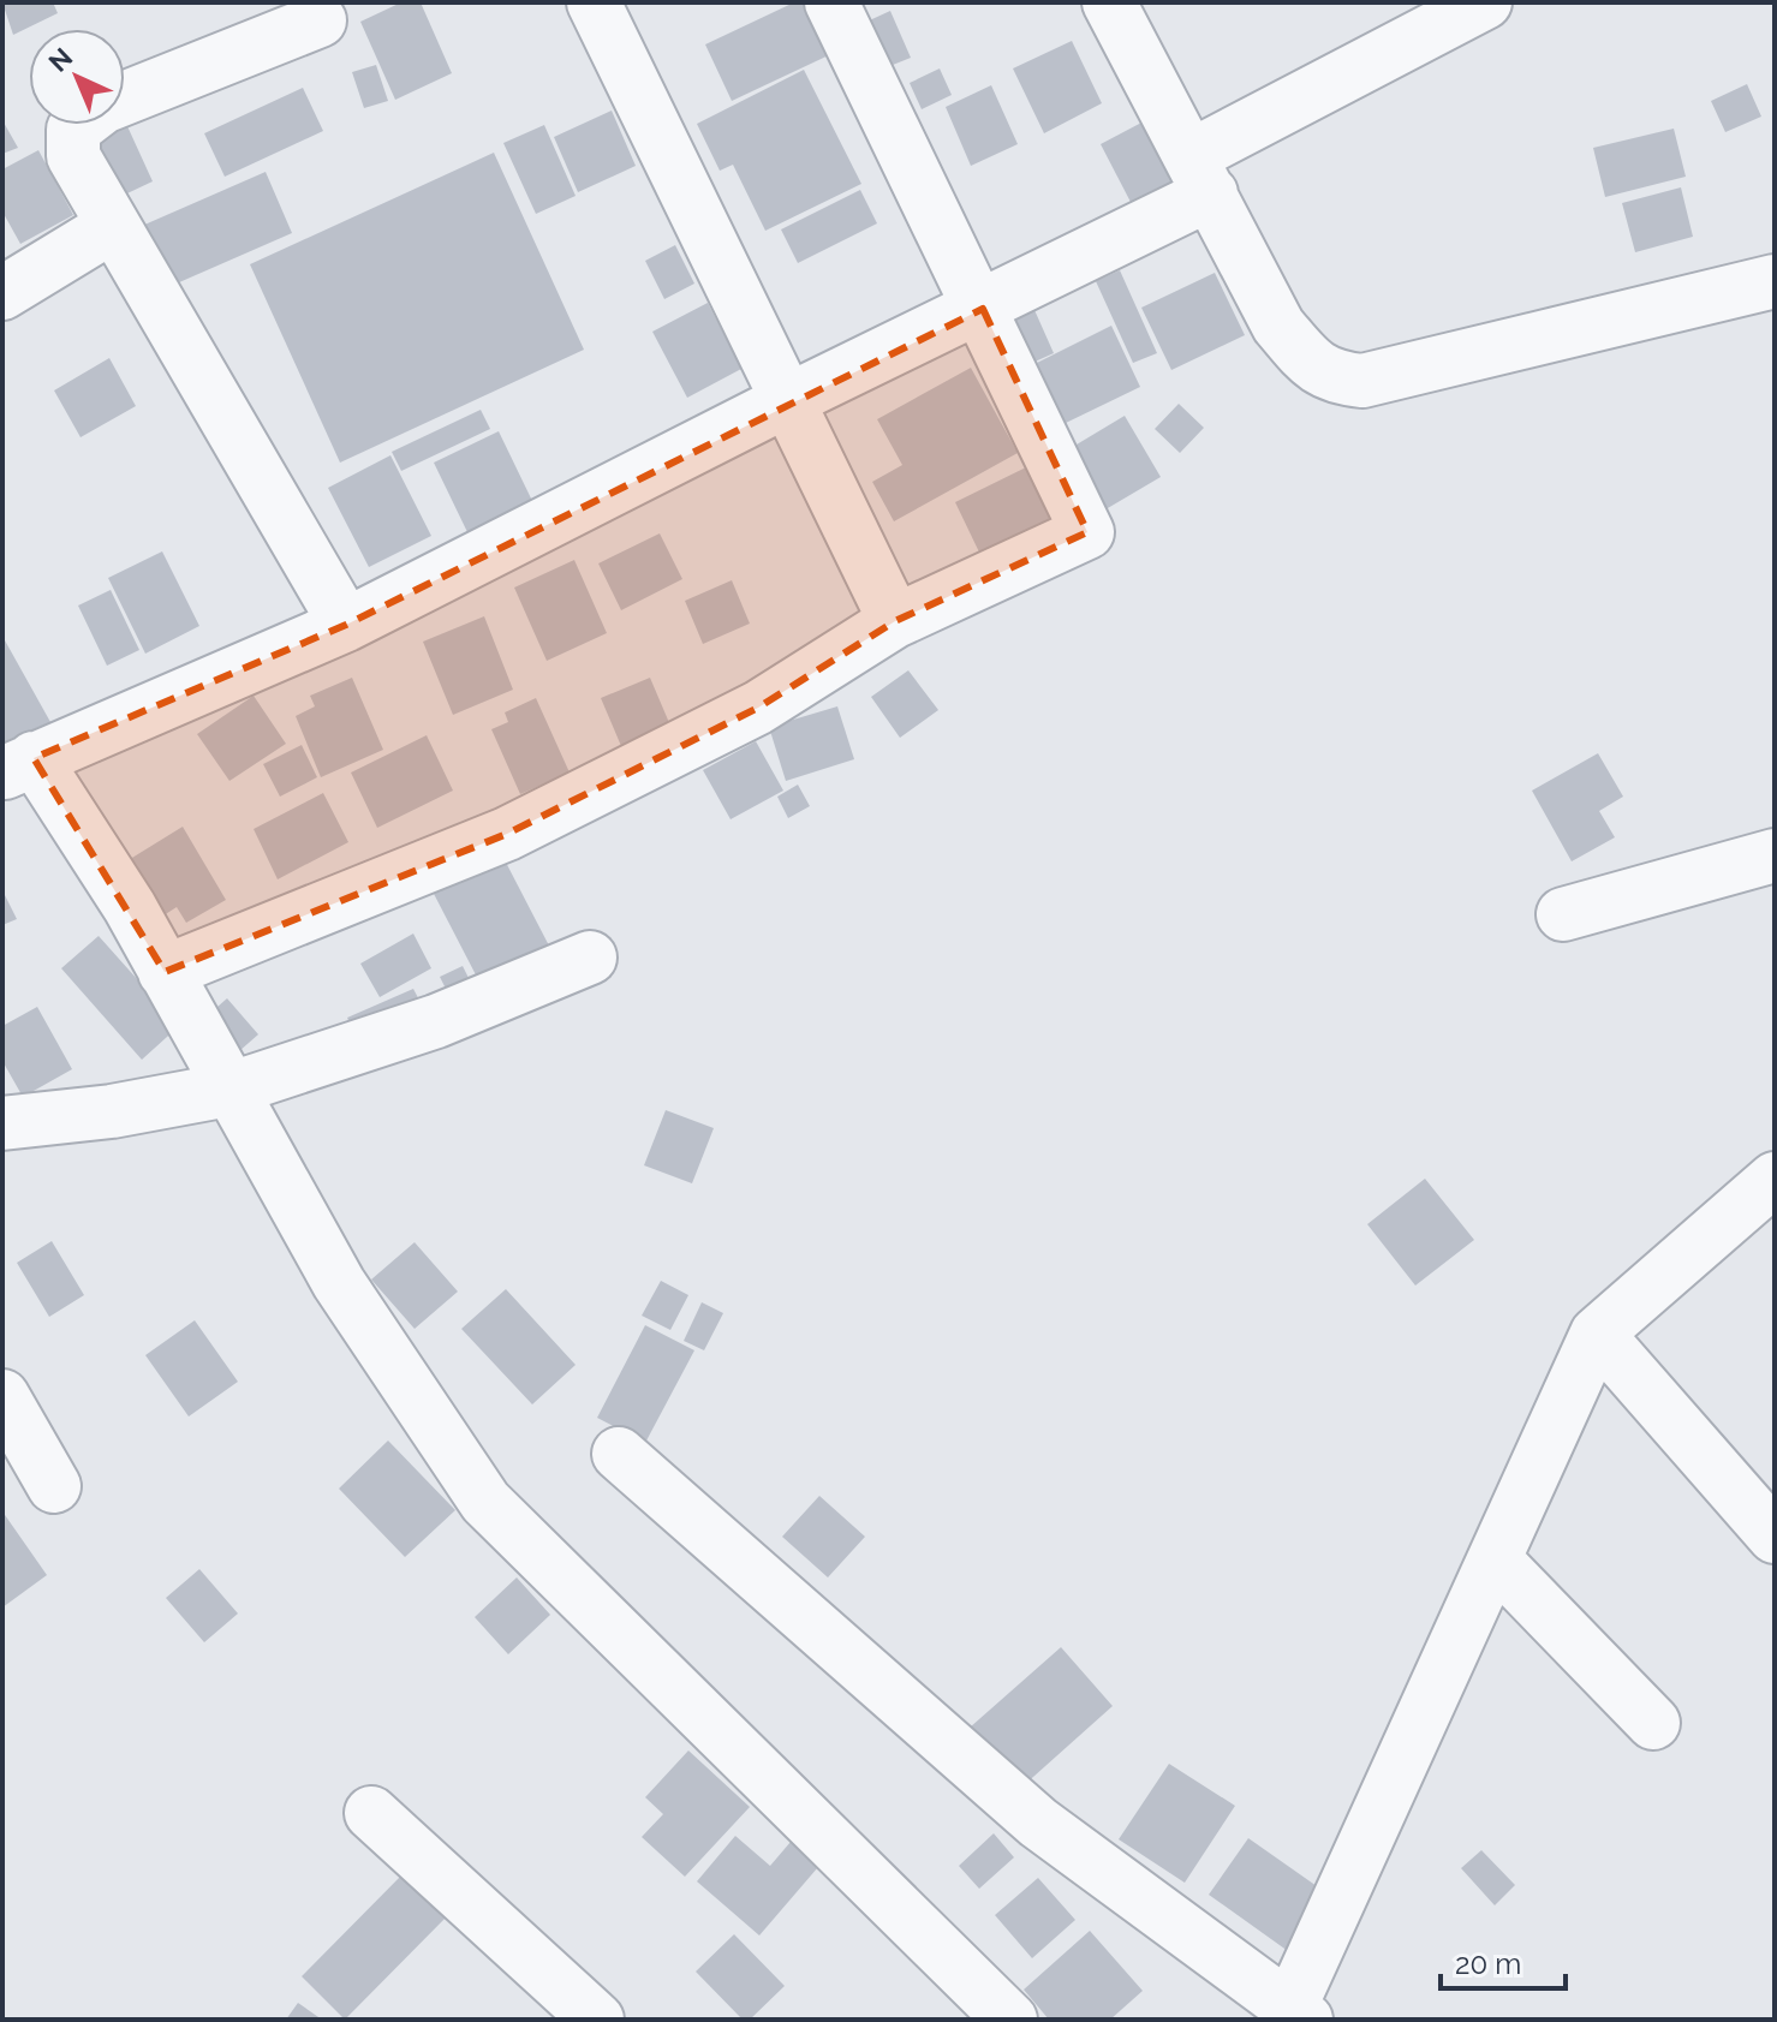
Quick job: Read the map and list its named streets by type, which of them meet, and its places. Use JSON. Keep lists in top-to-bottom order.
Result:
{
  "scale_bar": "20 m",
  "north": "top left"
}
